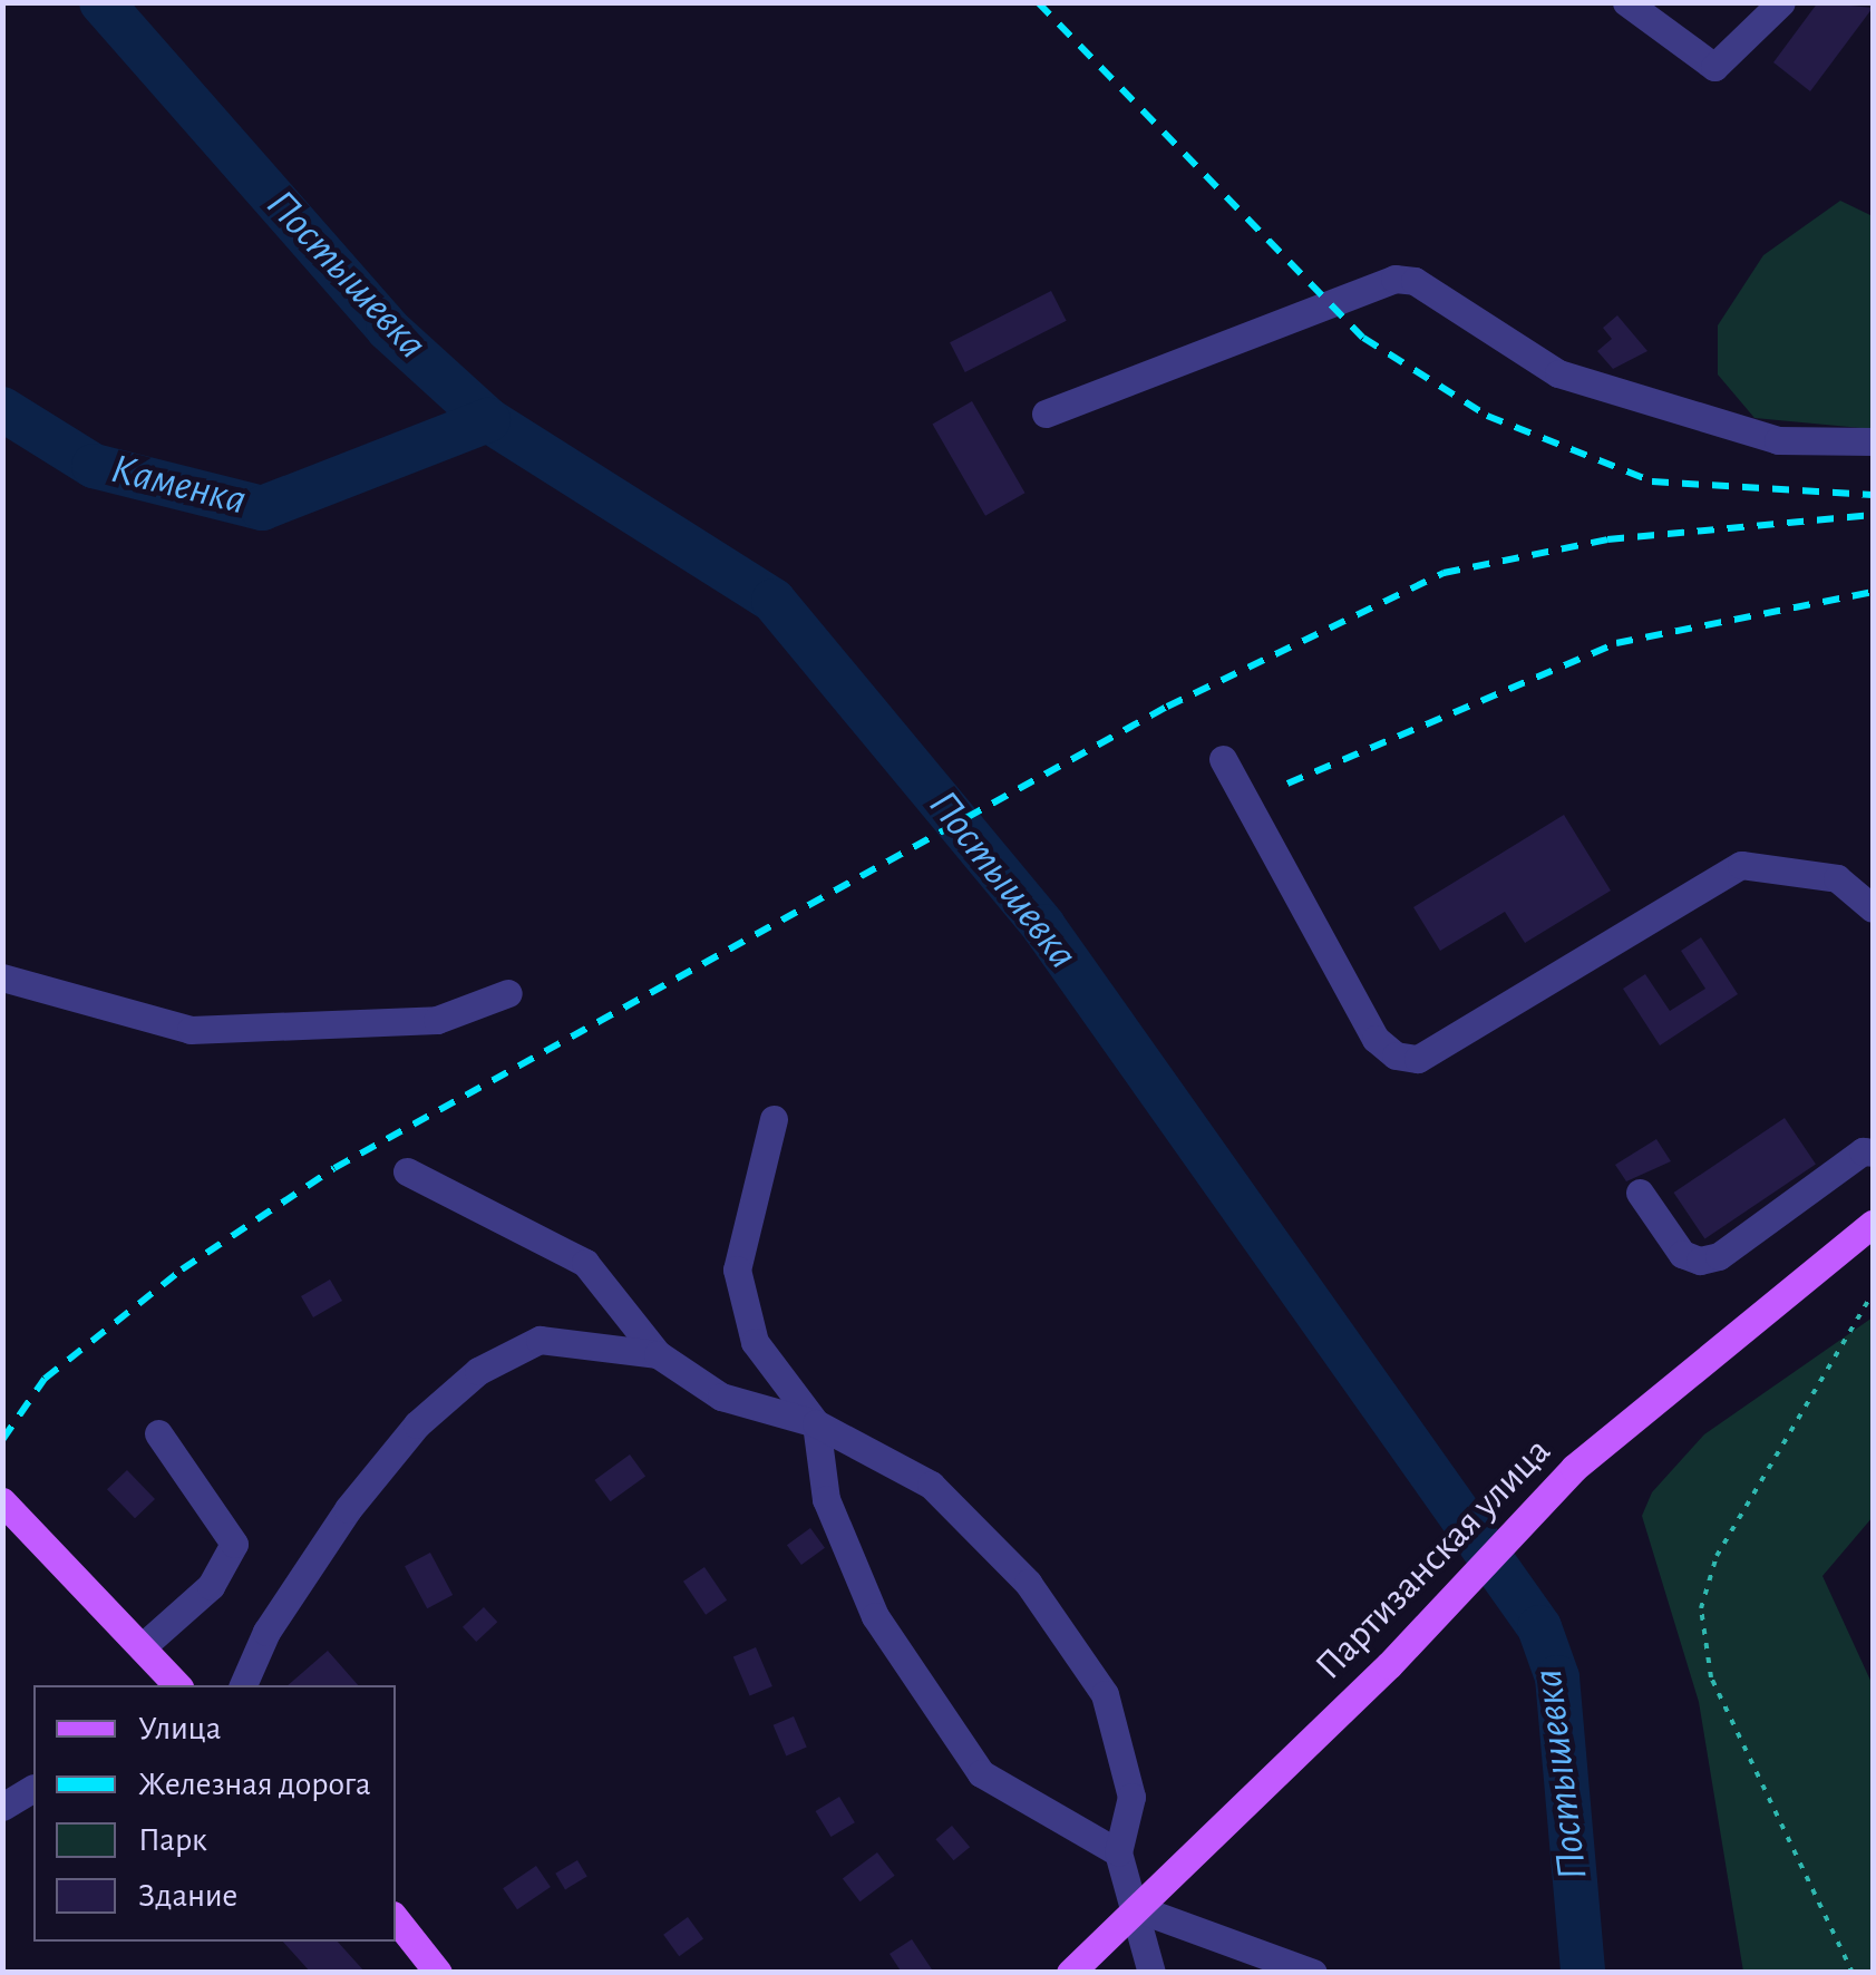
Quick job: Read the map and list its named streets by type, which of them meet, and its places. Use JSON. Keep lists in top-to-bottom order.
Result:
{
  "streets": {
    "main road": ["Партизанская улица"]
  },
  "water": ["Постышевка", "Каменка"],
  "legend": [
    "Улица",
    "Железная дорога",
    "Парк",
    "Здание"
  ]
}
